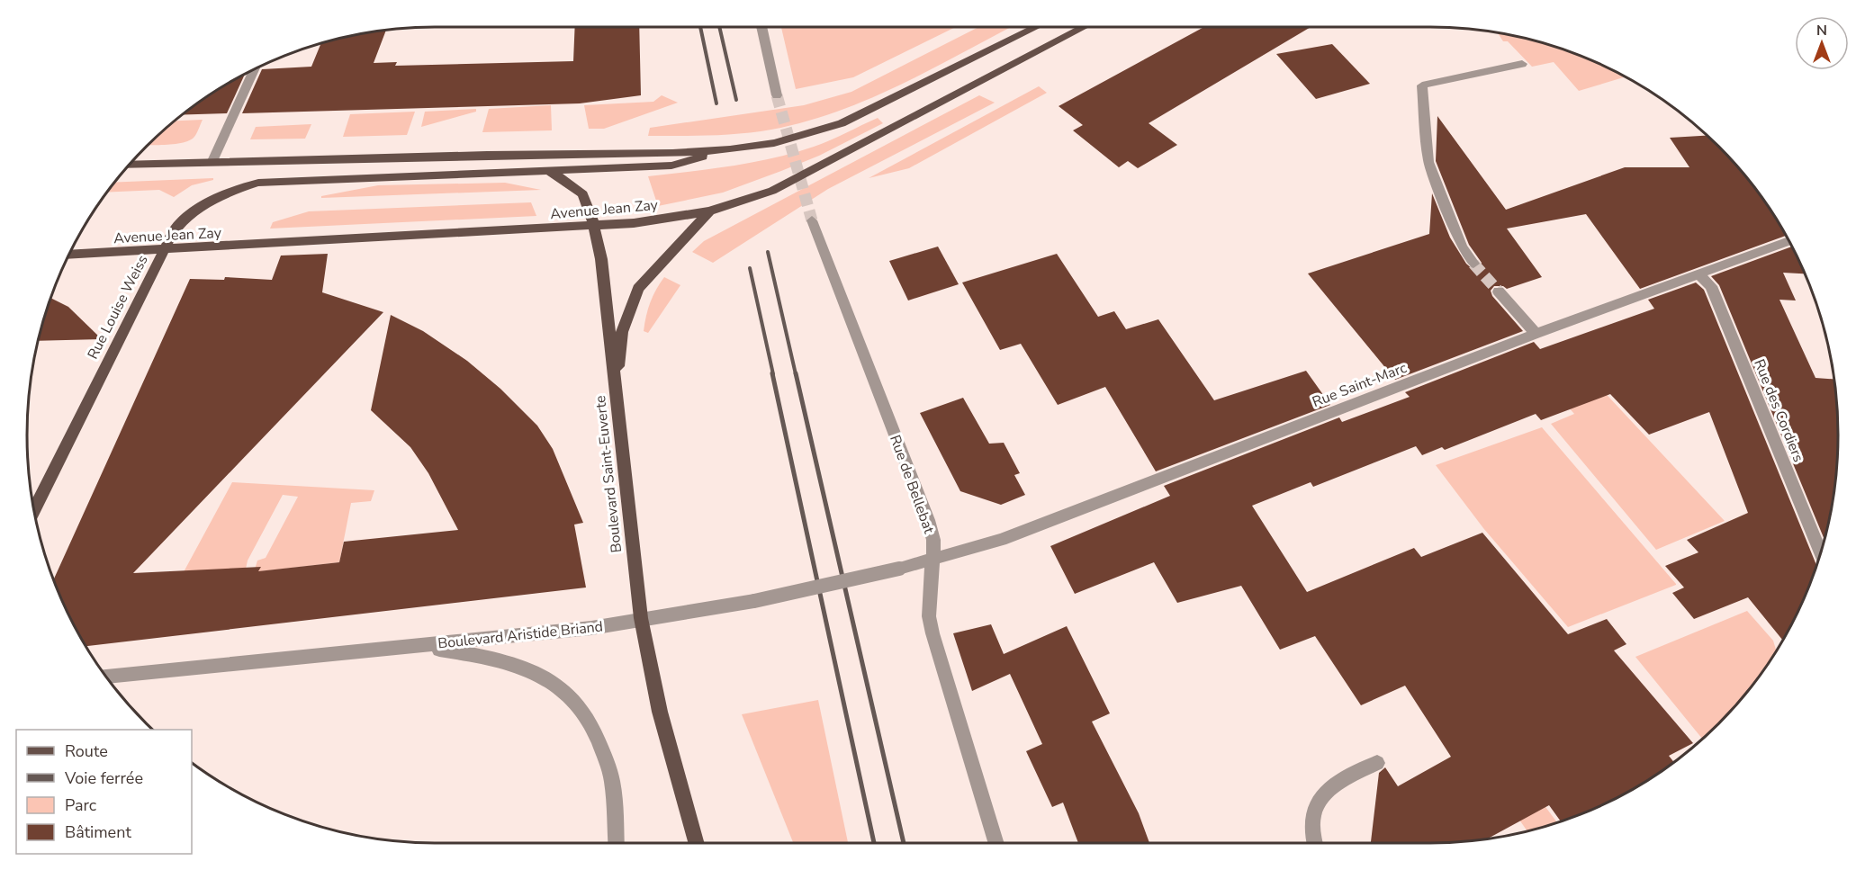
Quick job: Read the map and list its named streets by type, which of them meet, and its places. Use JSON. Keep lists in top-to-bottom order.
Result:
{
  "streets": {
    "main road": ["Avenue Jean Zay", "Rue Louise Weiss", "Boulevard Saint-Euverte"],
    "street": [
      "Rue Saint-Marc",
      "Rue des Cordiers",
      "Rue de Bellebat",
      "Boulevard Aristide Briand"
    ]
  },
  "crossings": [
    ["Avenue Jean Zay", "Rue Louise Weiss"],
    ["Avenue Jean Zay", "Boulevard Saint-Euverte"],
    ["Rue Louise Weiss", "Boulevard Saint-Euverte"],
    ["Rue Saint-Marc", "Rue des Cordiers"],
    ["Rue Saint-Marc", "Rue de Bellebat"],
    ["Rue Saint-Marc", "Boulevard Aristide Briand"],
    ["Boulevard Saint-Euverte", "Boulevard Aristide Briand"],
    ["Rue de Bellebat", "Boulevard Aristide Briand"]
  ],
  "legend": [
    "Route",
    "Voie ferrée",
    "Parc",
    "Bâtiment"
  ],
  "north": "top"
}
